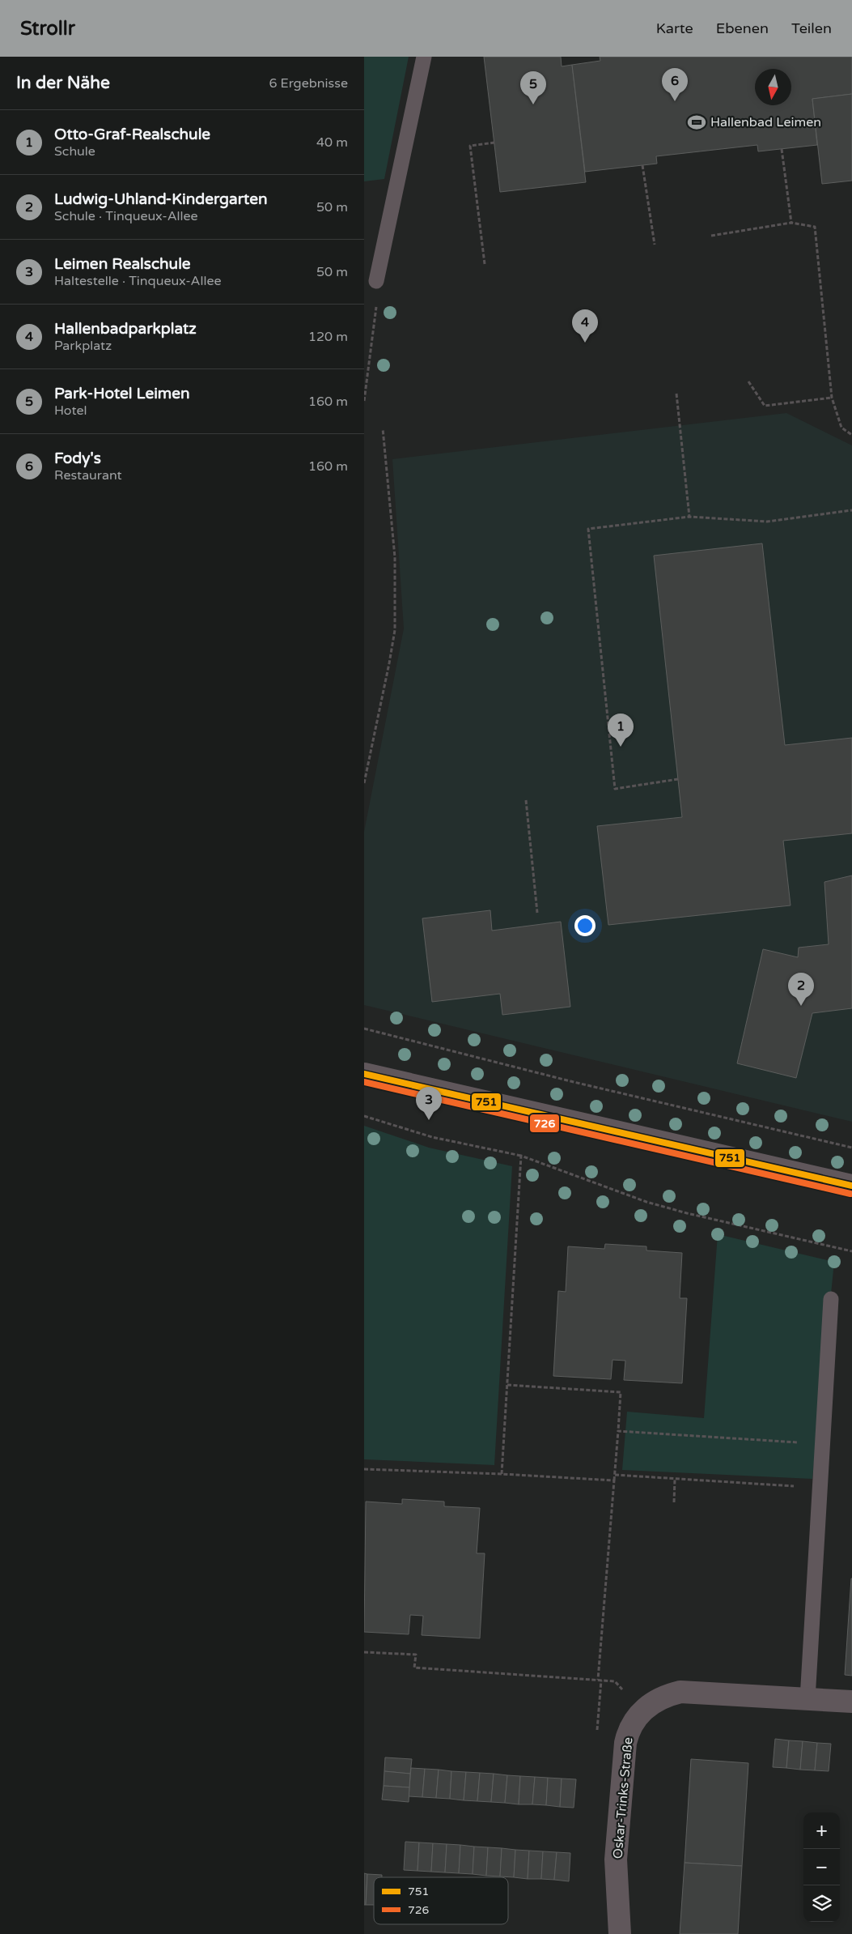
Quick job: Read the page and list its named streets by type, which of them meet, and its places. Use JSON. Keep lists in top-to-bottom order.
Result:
{
  "streets": {
    "street": ["Oskar-Trinks-Straße"]
  },
  "places": {
    "sports": ["Hallenbad Leimen"]
  },
  "lines": ["transit line 751", "transit line 726"],
  "legend": ["751", "726"],
  "north": "bottom",
  "page": {
    "header": "Strollr",
    "nav": ["Karte", "Ebenen", "Teilen"],
    "heading": ["In der Nähe", "6 Ergebnisse"],
    "pins": [
      "6",
      "5",
      "4",
      "1",
      "2",
      "3"
    ],
    "list": [
      {
        "mark": "1",
        "name": "Otto-Graf-Realschule",
        "note": "Schule",
        "value": "40 m"
      },
      {
        "mark": "2",
        "name": "Ludwig-Uhland-Kindergarten",
        "note": "Schule · Tinqueux-Allee",
        "value": "50 m"
      },
      {
        "mark": "3",
        "name": "Leimen Realschule",
        "note": "Haltestelle · Tinqueux-Allee",
        "value": "50 m"
      },
      {
        "mark": "4",
        "name": "Hallenbadparkplatz",
        "note": "Parkplatz",
        "value": "120 m"
      },
      {
        "mark": "5",
        "name": "Park-Hotel Leimen",
        "note": "Hotel",
        "value": "160 m"
      },
      {
        "mark": "6",
        "name": "Fody's",
        "note": "Restaurant",
        "value": "160 m"
      }
    ],
    "map_buttons": ["+", "−"]
  }
}
